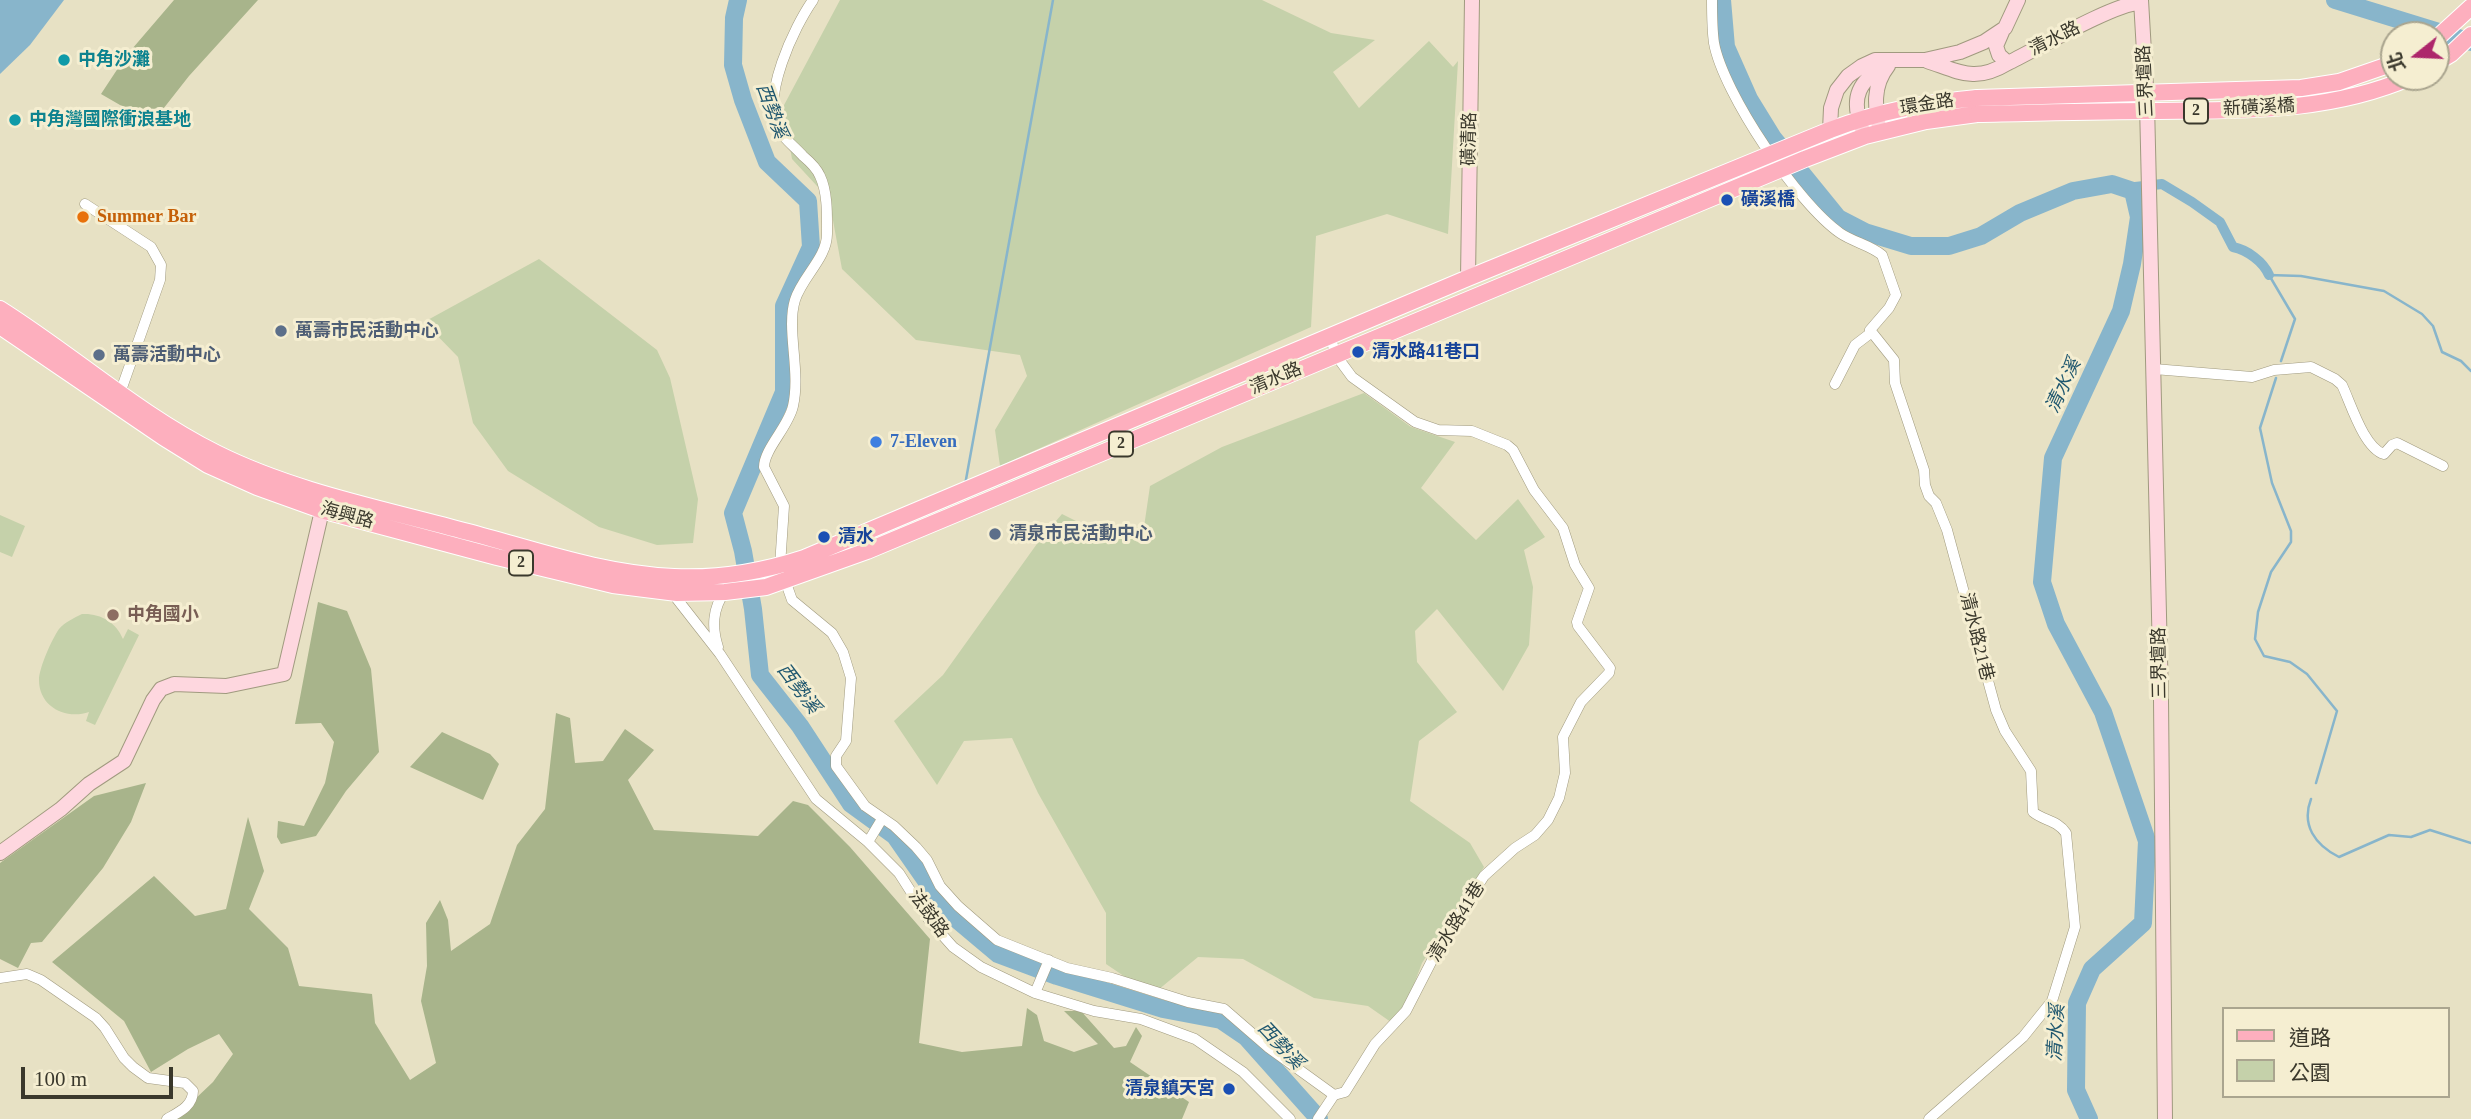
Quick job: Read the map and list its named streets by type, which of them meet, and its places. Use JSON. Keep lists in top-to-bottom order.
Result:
{
  "streets": {
    "main road": [
      "清水路",
      "環金路",
      "新磺溪橋",
      "2",
      "海興路"
    ],
    "street": [
      "三界壇路",
      "磺清路",
      "清水路21巷",
      "法鼓路",
      "清水路41巷"
    ]
  },
  "crossings": [
    ["清水路", "三界壇路"],
    ["清水路", "2"],
    ["清水路", "磺清路"],
    ["清水路", "海興路"],
    ["清水路", "清水路41巷"],
    ["環金路", "新磺溪橋"],
    ["環金路", "2"],
    ["海興路", "法鼓路"]
  ],
  "water": ["西勢溪", "清水溪"],
  "places": [
    "中角沙灘",
    "中角灣國際衝浪基地",
    "磺溪橋",
    "Summer Bar",
    "萬壽市民活動中心",
    "清水路41巷口",
    "萬壽活動中心",
    "7-Eleven",
    "清泉市民活動中心",
    "清水",
    "中角國小",
    "清泉鎮天宮"
  ],
  "legend": ["道路", "公園"],
  "scale_bar": "100 m",
  "north": "left"
}
